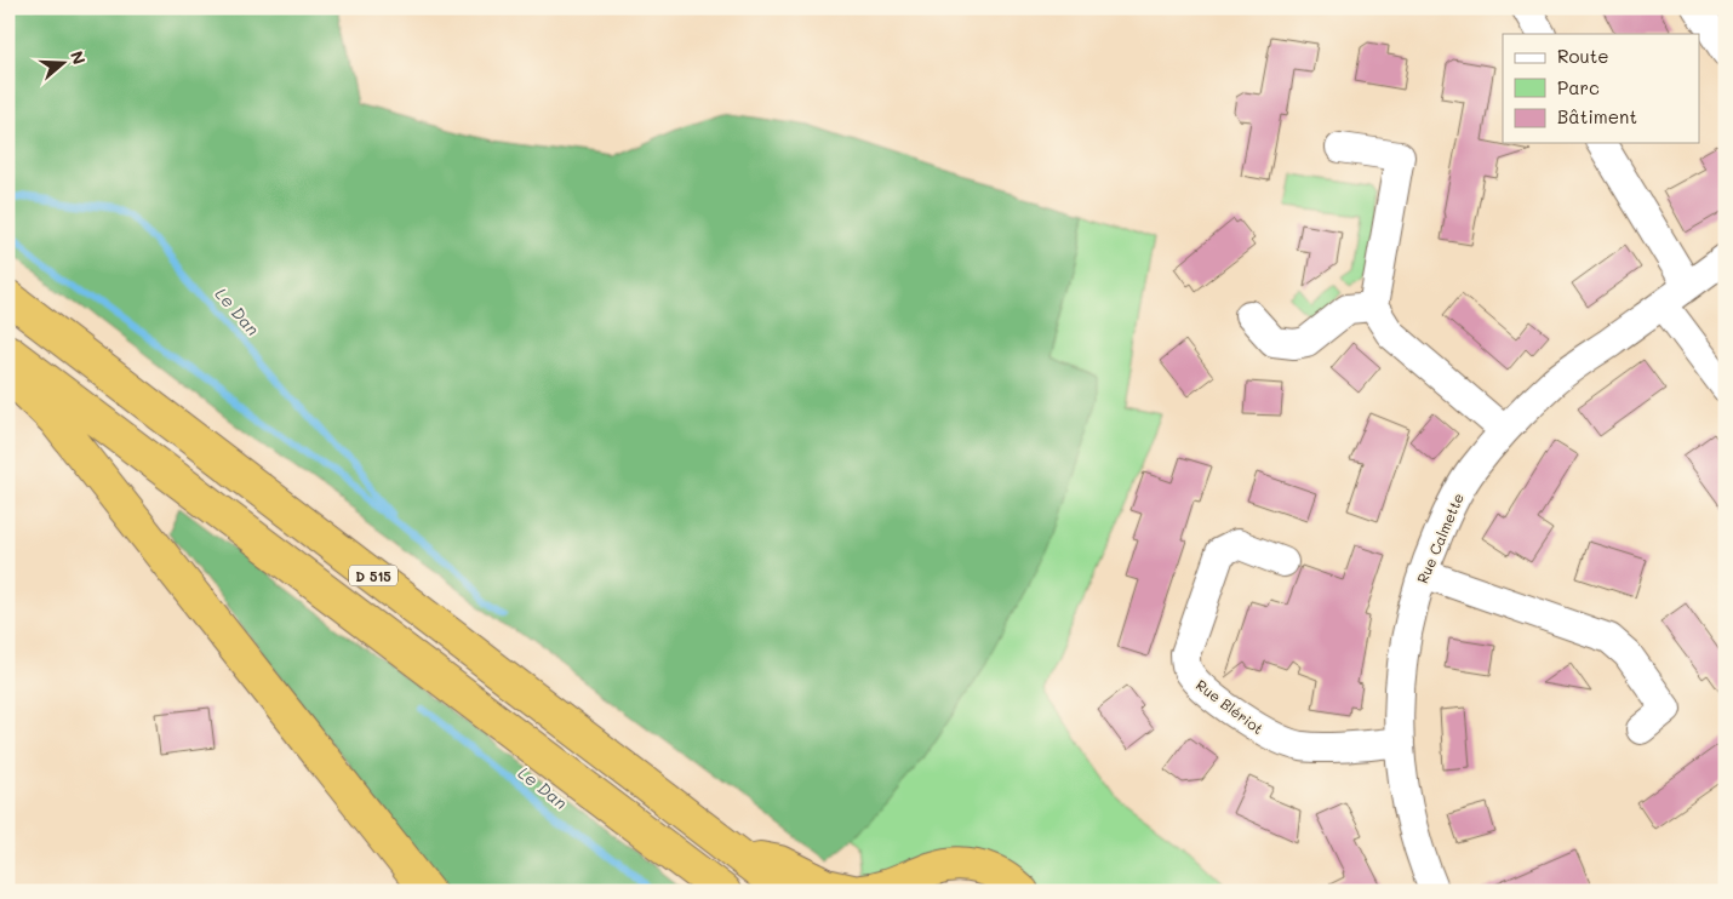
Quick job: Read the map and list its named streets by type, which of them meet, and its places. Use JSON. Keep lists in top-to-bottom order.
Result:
{
  "streets": {
    "highway": ["D 515"],
    "street": ["Rue Calmette", "Rue Blériot"]
  },
  "crossings": [
    ["Rue Calmette", "Rue Blériot"]
  ],
  "water": ["Le Dan"],
  "legend": ["Route", "Parc", "Bâtiment"],
  "north": "right"
}
